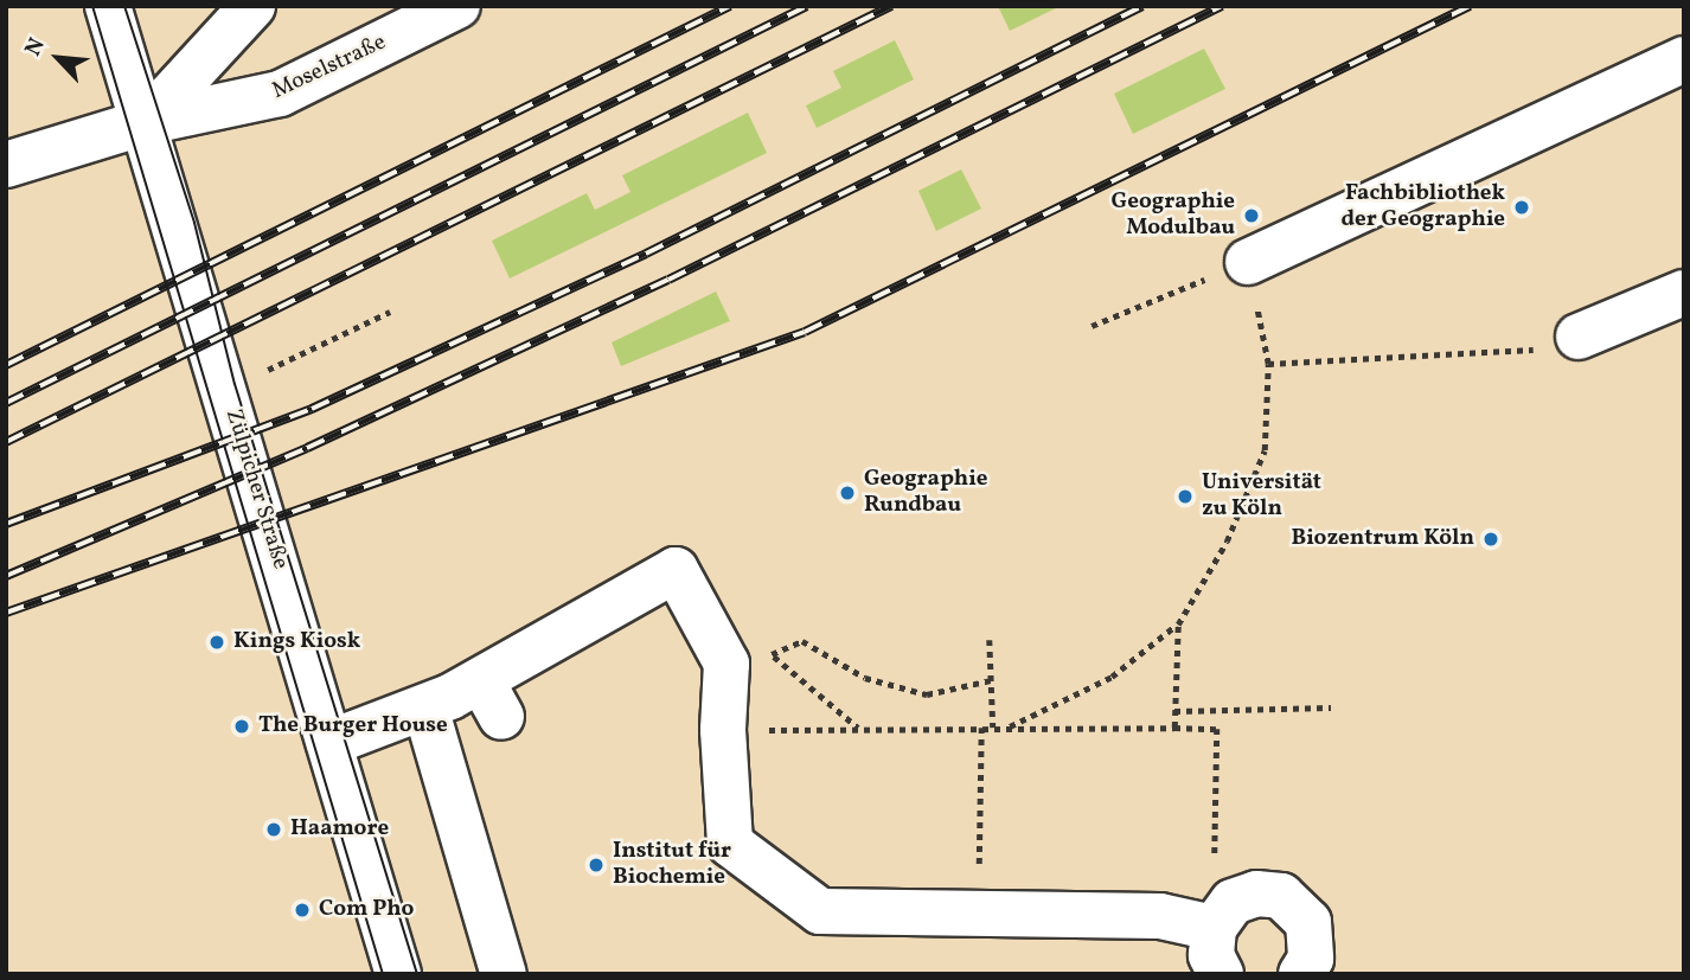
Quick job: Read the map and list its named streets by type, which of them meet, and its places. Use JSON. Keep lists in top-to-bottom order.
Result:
{
  "streets": {
    "street": ["Moselstraße", "Zülpicher Straße"]
  },
  "crossings": [
    ["Moselstraße", "Zülpicher Straße"]
  ],
  "places": [
    "Fachbibliothek der Geographie",
    "Geographie Modulbau",
    "Geographie Rundbau",
    "Universität zu Köln",
    "Biozentrum Köln",
    "Kings Kiosk",
    "The Burger House",
    "Haamore",
    "Institut für Biochemie",
    "Com Pho"
  ],
  "north": "top left"
}
